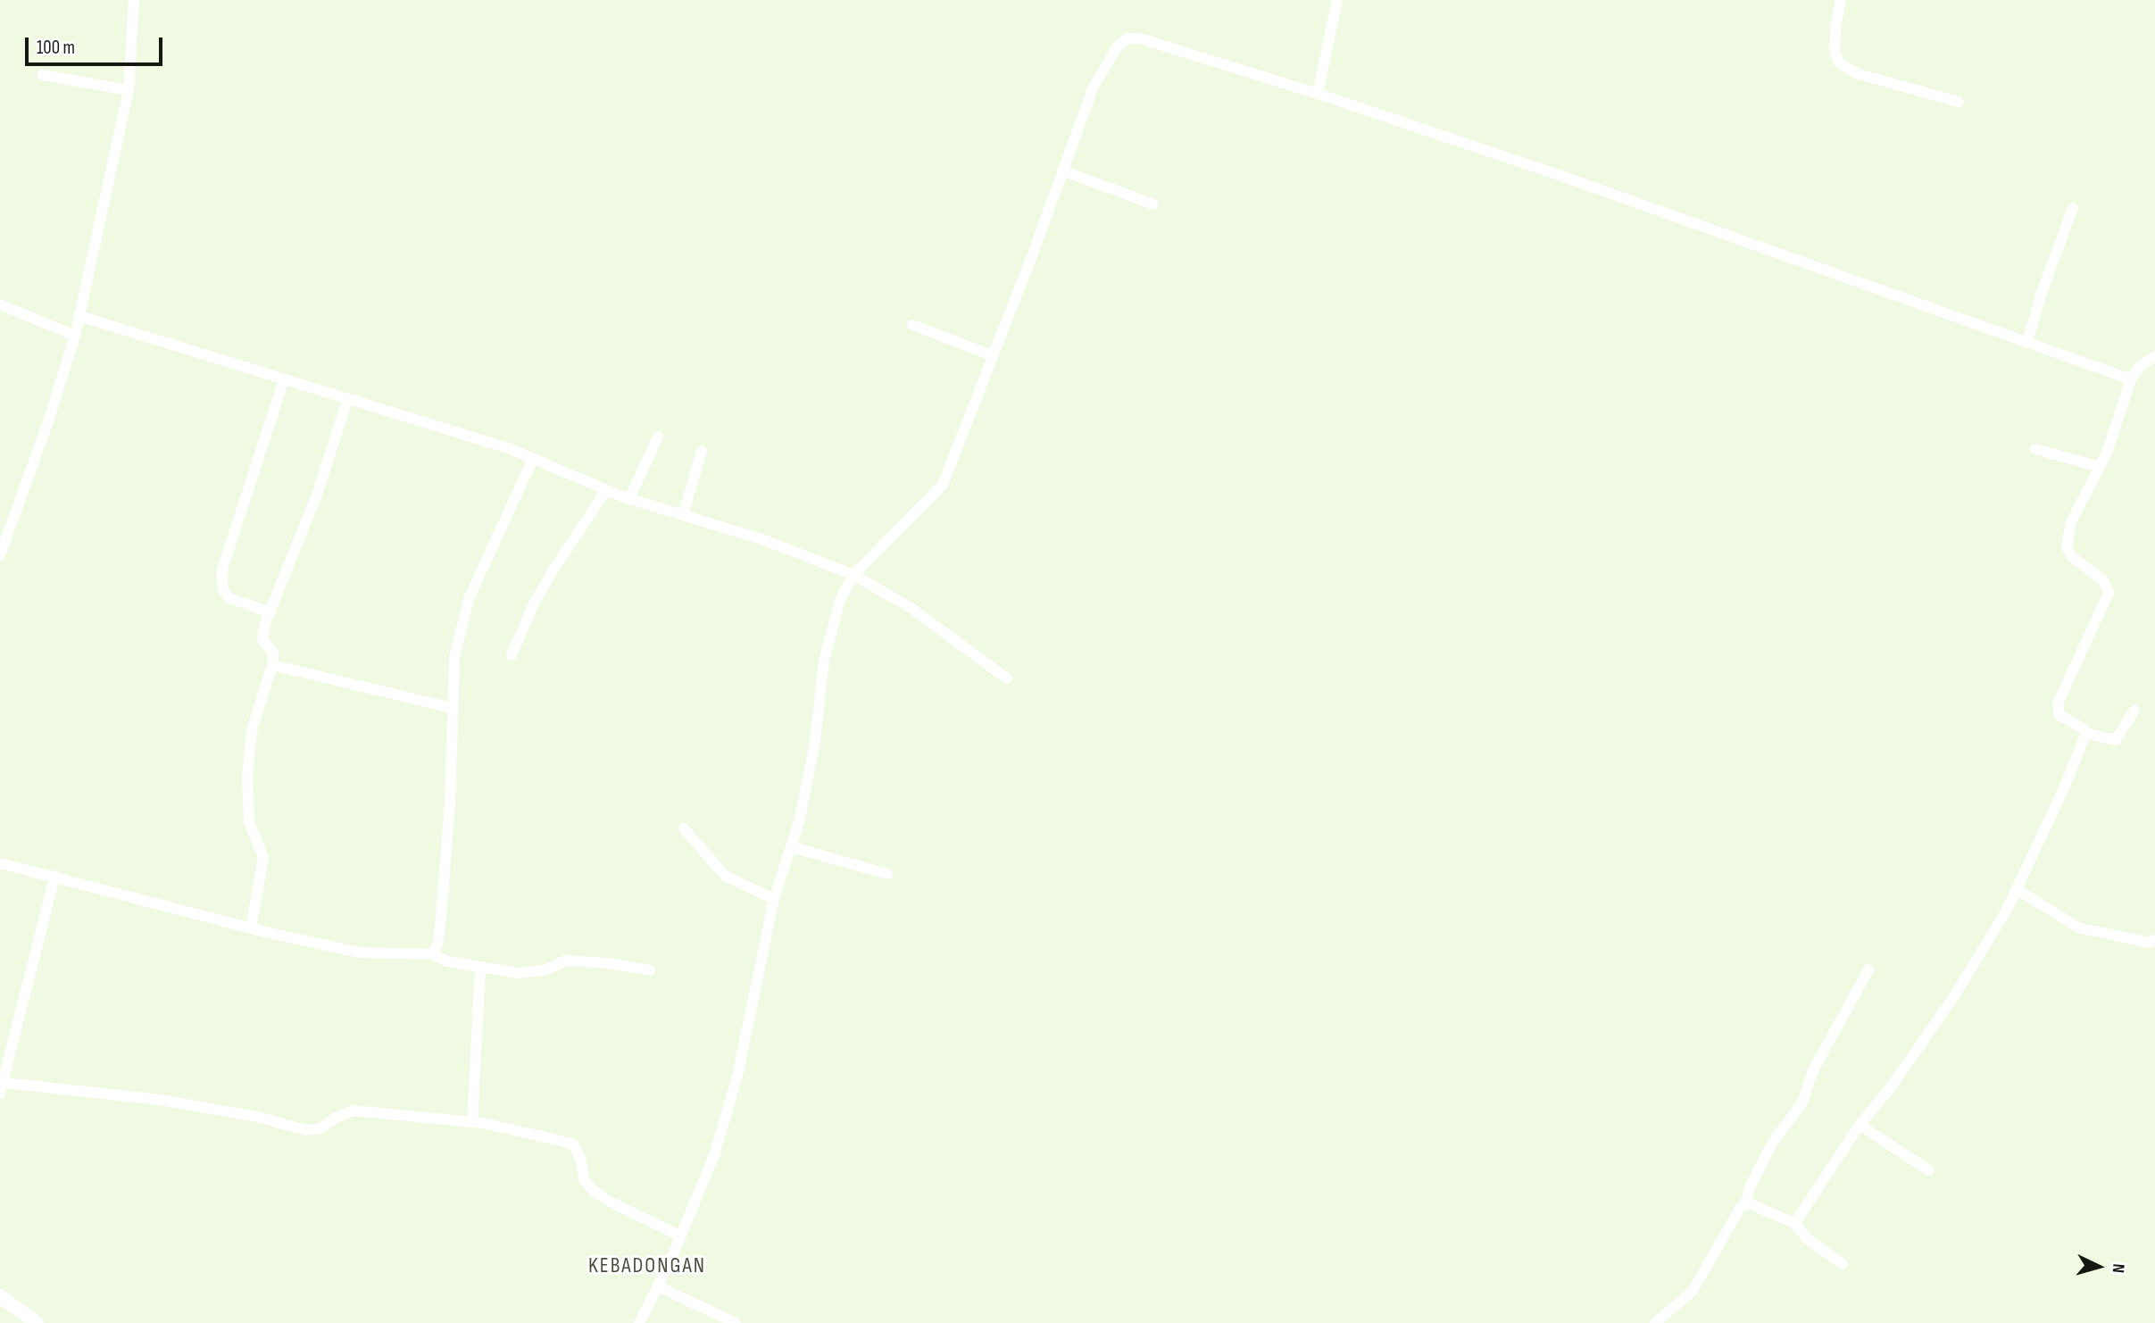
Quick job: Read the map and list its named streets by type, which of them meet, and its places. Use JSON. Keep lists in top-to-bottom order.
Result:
{
  "districts": ["KEBADONGAN"],
  "scale_bar": "100 m",
  "north": "right"
}
